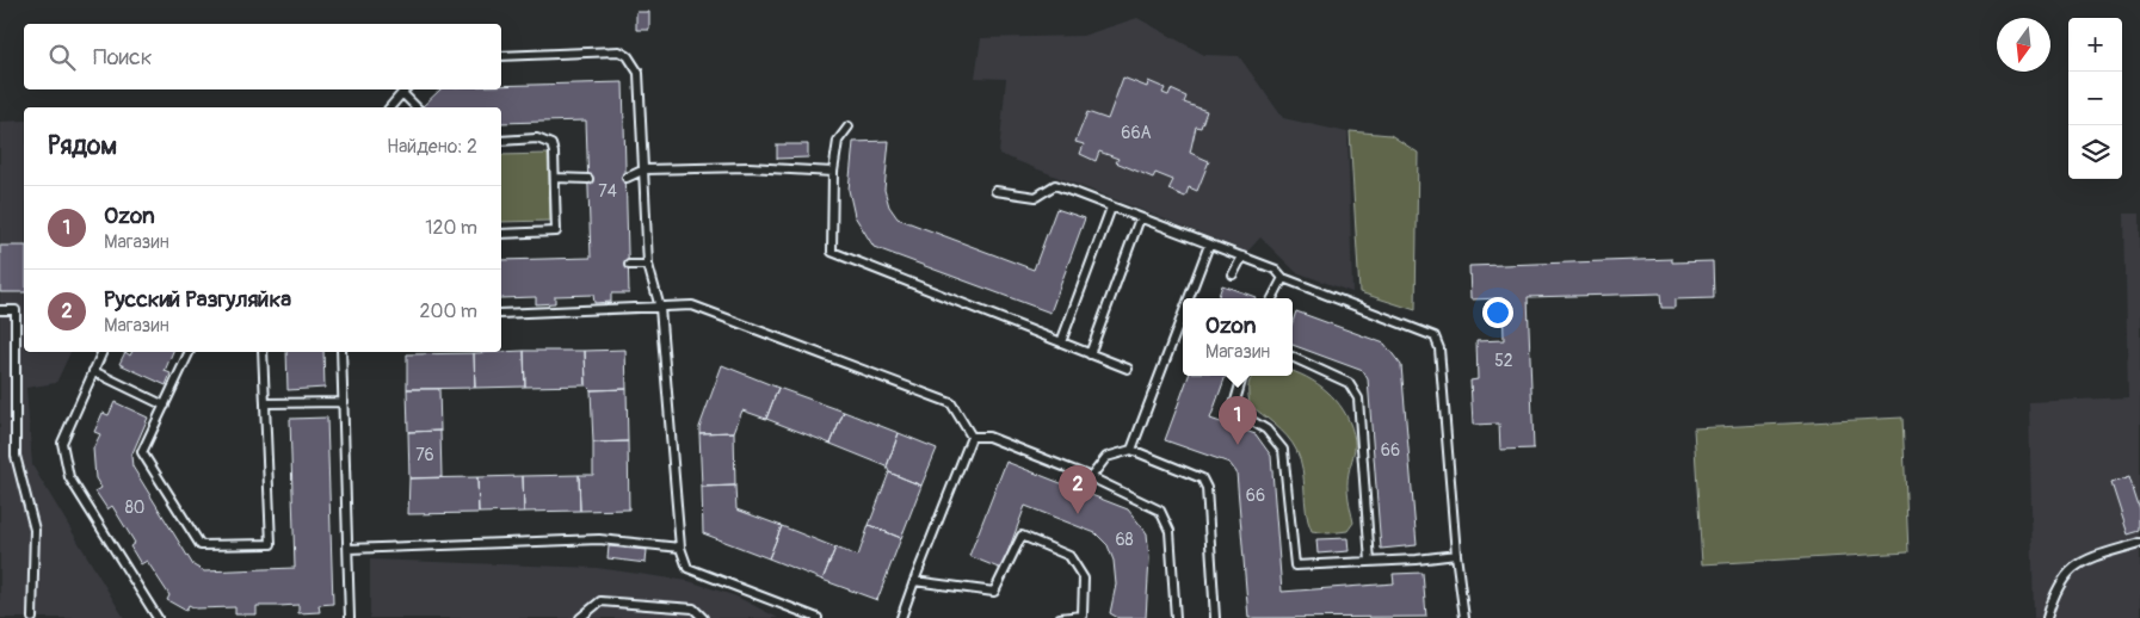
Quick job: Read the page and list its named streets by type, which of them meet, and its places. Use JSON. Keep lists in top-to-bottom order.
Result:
{
  "house_numbers": [
    "66А",
    "74",
    "52",
    "66",
    "76",
    "66",
    "80",
    "68"
  ],
  "north": "bottom",
  "page": {
    "map_buttons": ["+", "−"],
    "search": "Поиск",
    "heading": ["Рядом", "Найдено: 2"],
    "list": [
      {
        "mark": "1",
        "name": "Ozon",
        "note": "Магазин",
        "value": "120 m"
      },
      {
        "mark": "2",
        "name": "Русский Разгуляйка",
        "note": "Магазин",
        "value": "200 m"
      }
    ],
    "popup": ["Ozon", "Магазин"],
    "pins": ["1", "2"]
  }
}
